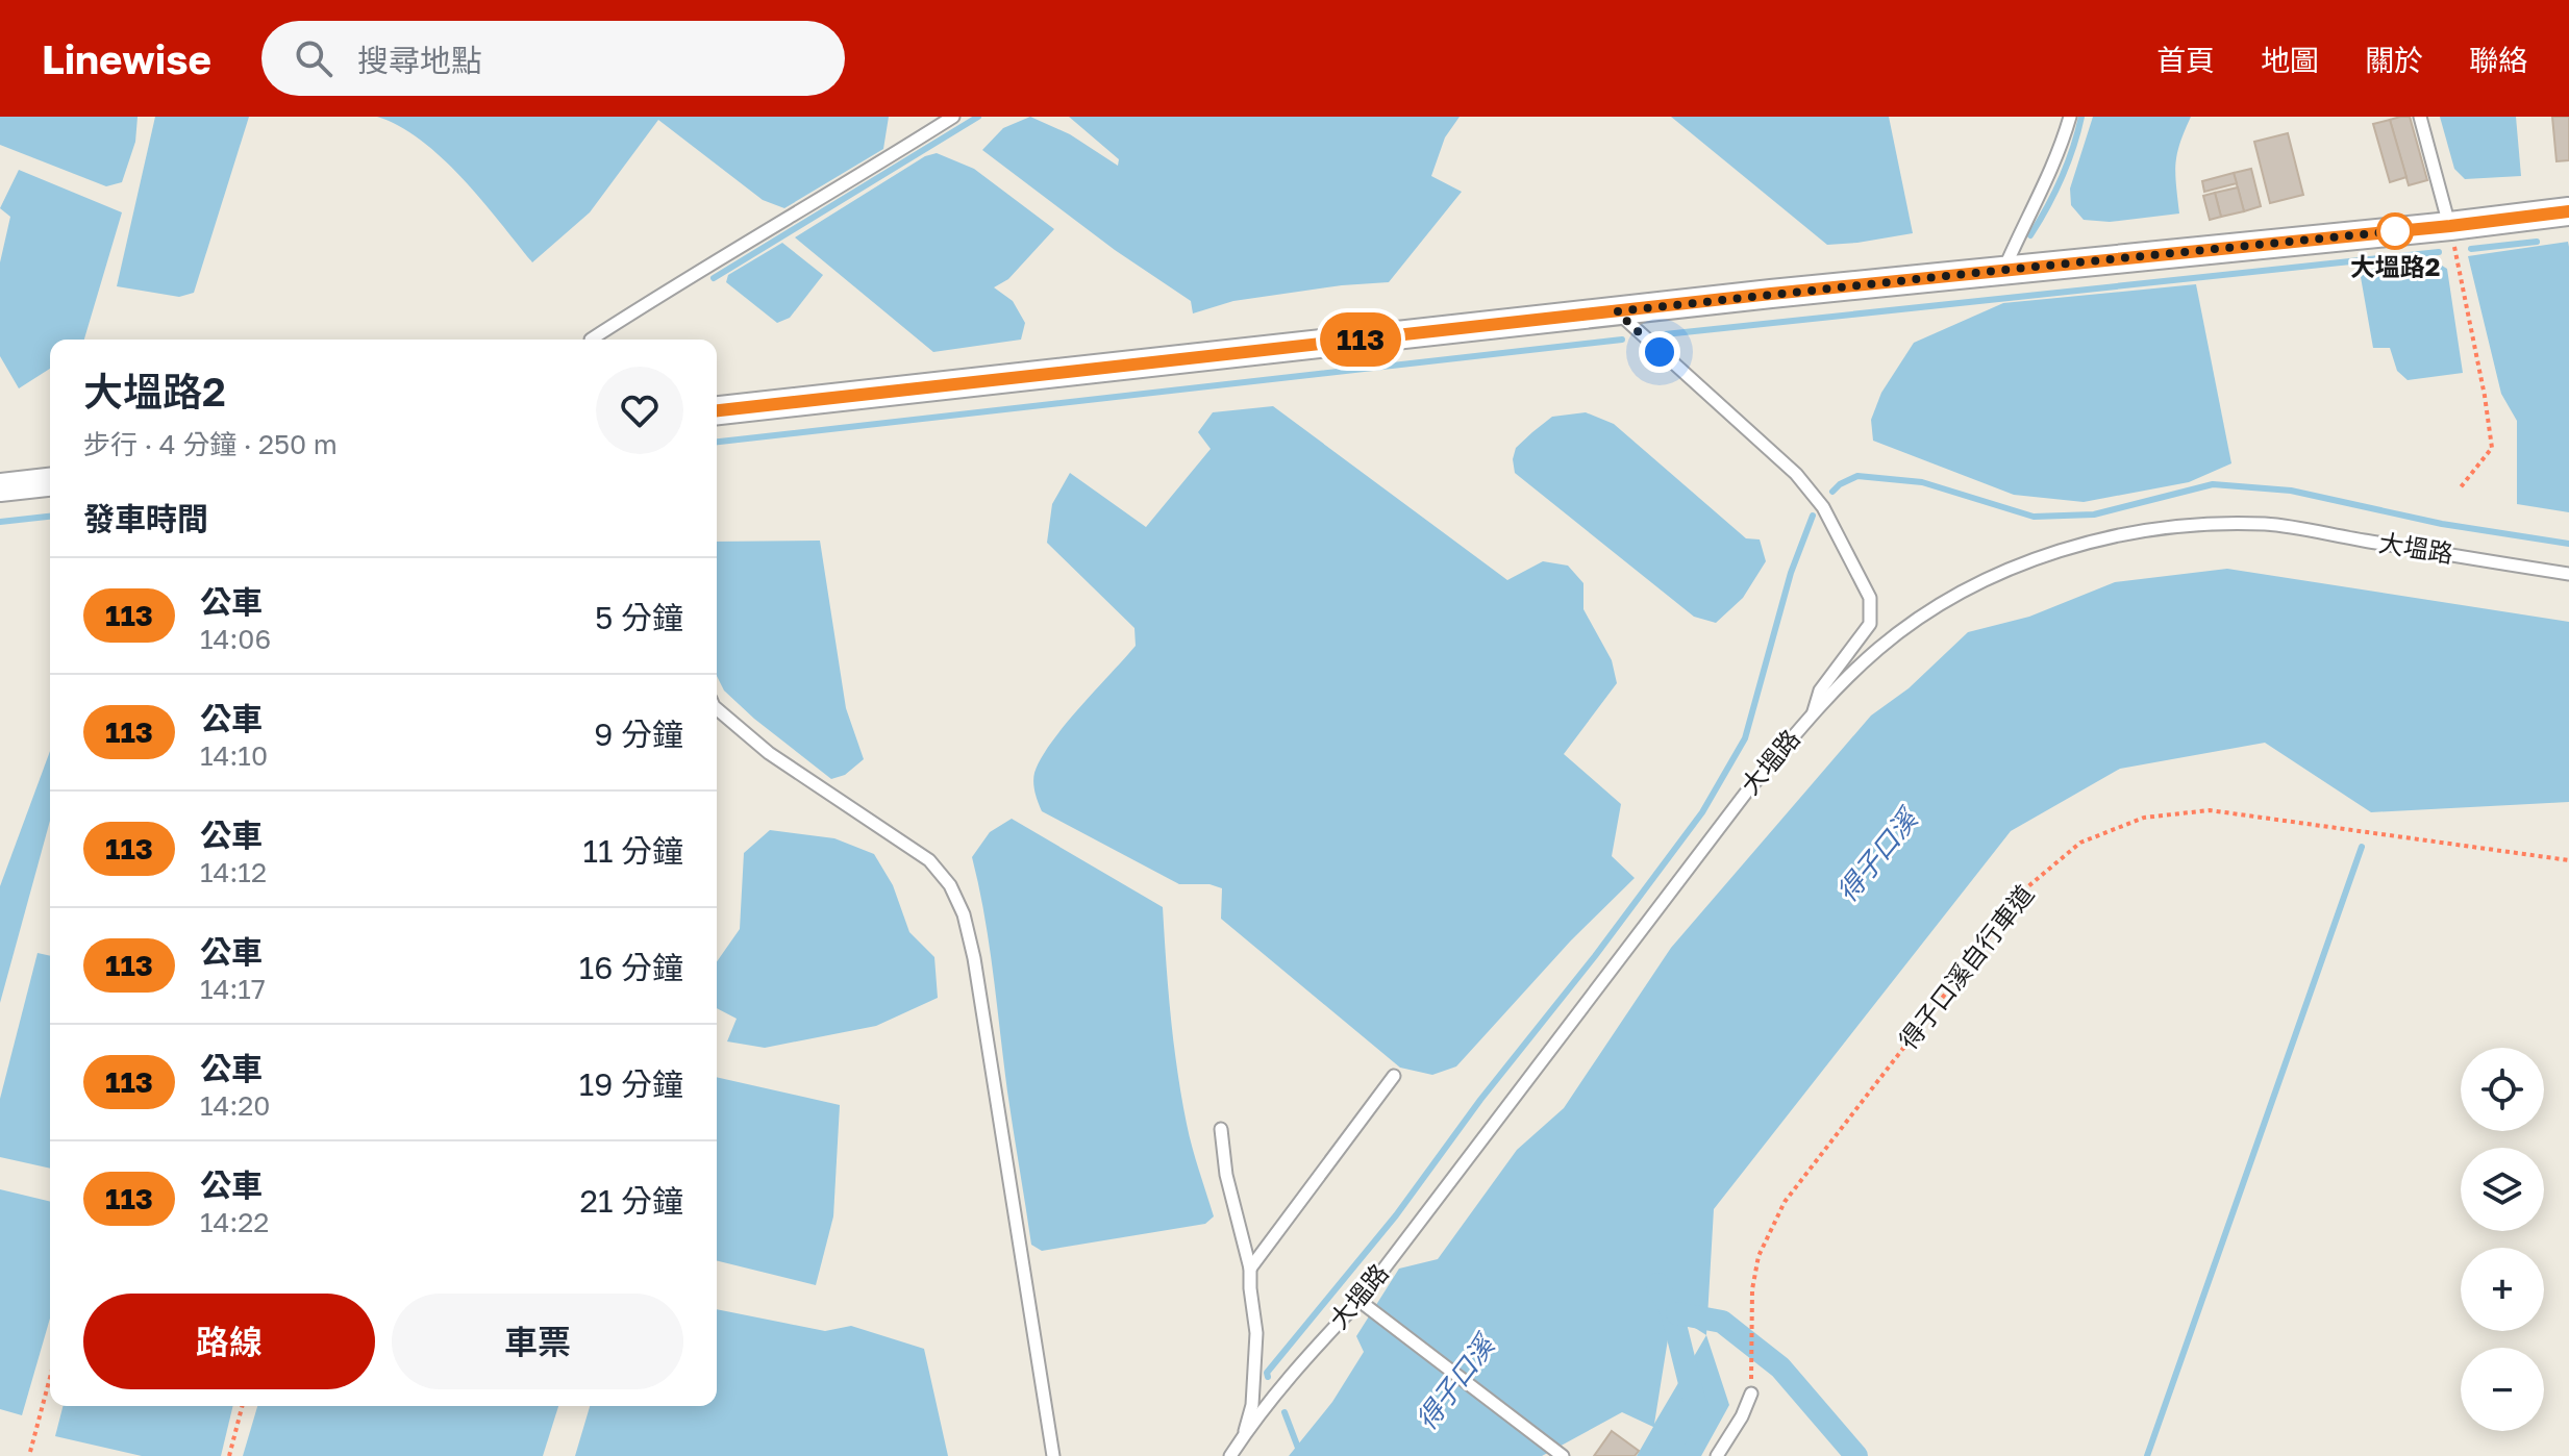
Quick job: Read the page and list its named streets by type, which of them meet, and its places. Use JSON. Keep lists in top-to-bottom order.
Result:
{
  "streets": {
    "lane": ["大塭路"],
    "path": ["得子口溪自行車道"]
  },
  "water": ["得子口溪"],
  "places": ["大塭路2"],
  "lines": ["bus line 113"],
  "page": {
    "header": "Linewise",
    "search": "搜尋地點",
    "nav": [
      "首頁",
      "地圖",
      "關於",
      "聯絡"
    ],
    "on_map": "113",
    "heading": [
      ["大塭路2", "步行 · 4 分鐘 · 250 m"],
      "發車時間"
    ],
    "list": [
      {
        "mark": "113",
        "name": "公車",
        "note": "14:06",
        "value": "5 分鐘"
      },
      {
        "mark": "113",
        "name": "公車",
        "note": "14:10",
        "value": "9 分鐘"
      },
      {
        "mark": "113",
        "name": "公車",
        "note": "14:12",
        "value": "11 分鐘"
      },
      {
        "mark": "113",
        "name": "公車",
        "note": "14:17",
        "value": "16 分鐘"
      },
      {
        "mark": "113",
        "name": "公車",
        "note": "14:20",
        "value": "19 分鐘"
      },
      {
        "mark": "113",
        "name": "公車",
        "note": "14:22",
        "value": "21 分鐘"
      }
    ],
    "map_buttons": ["+", "−"],
    "buttons": ["路線", "車票"]
  }
}
